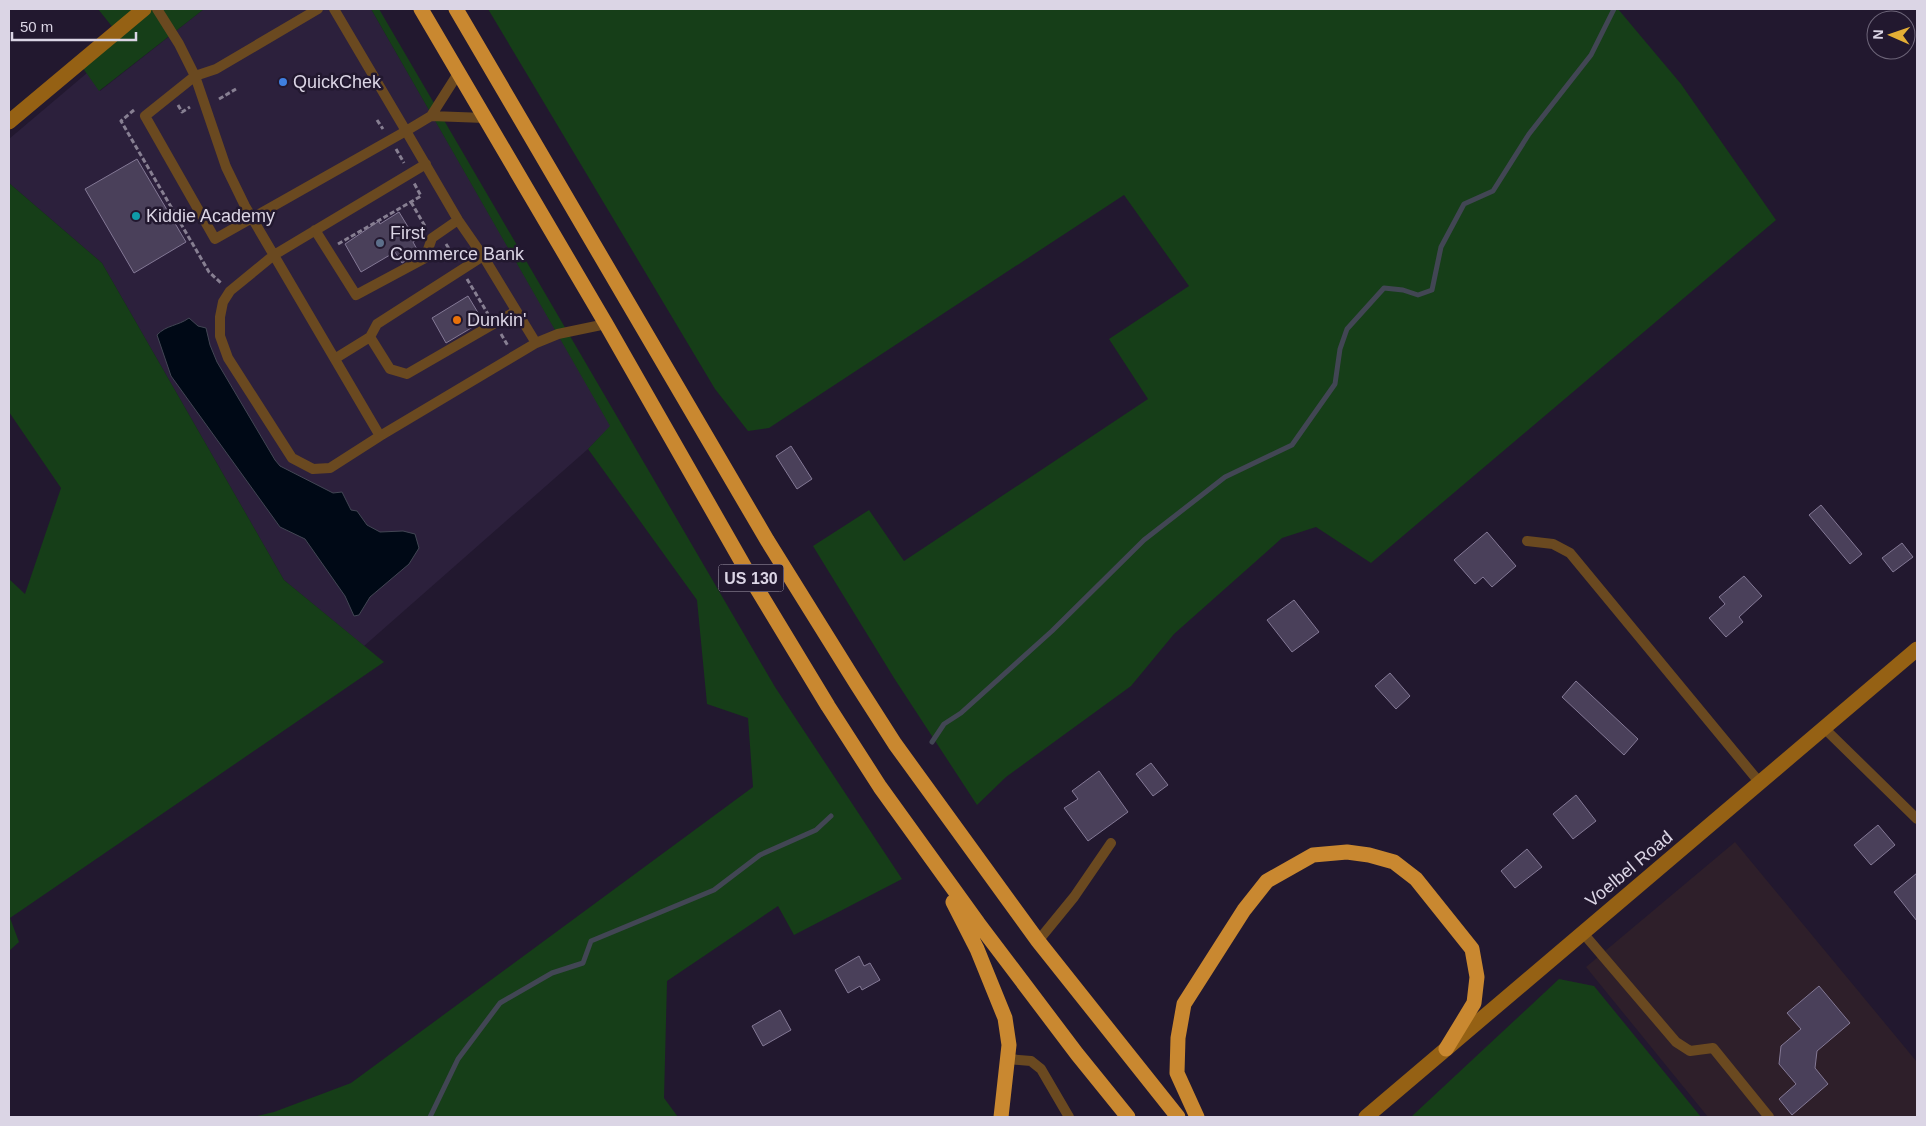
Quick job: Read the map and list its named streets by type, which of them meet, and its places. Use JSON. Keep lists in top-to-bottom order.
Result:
{
  "streets": {
    "highway": ["US 130"],
    "street": ["Voelbel Road"]
  },
  "places": [
    "QuickChek",
    "Kiddie Academy",
    "First Commerce Bank",
    "Dunkin'"
  ],
  "scale_bar": "50 m",
  "north": "left"
}
